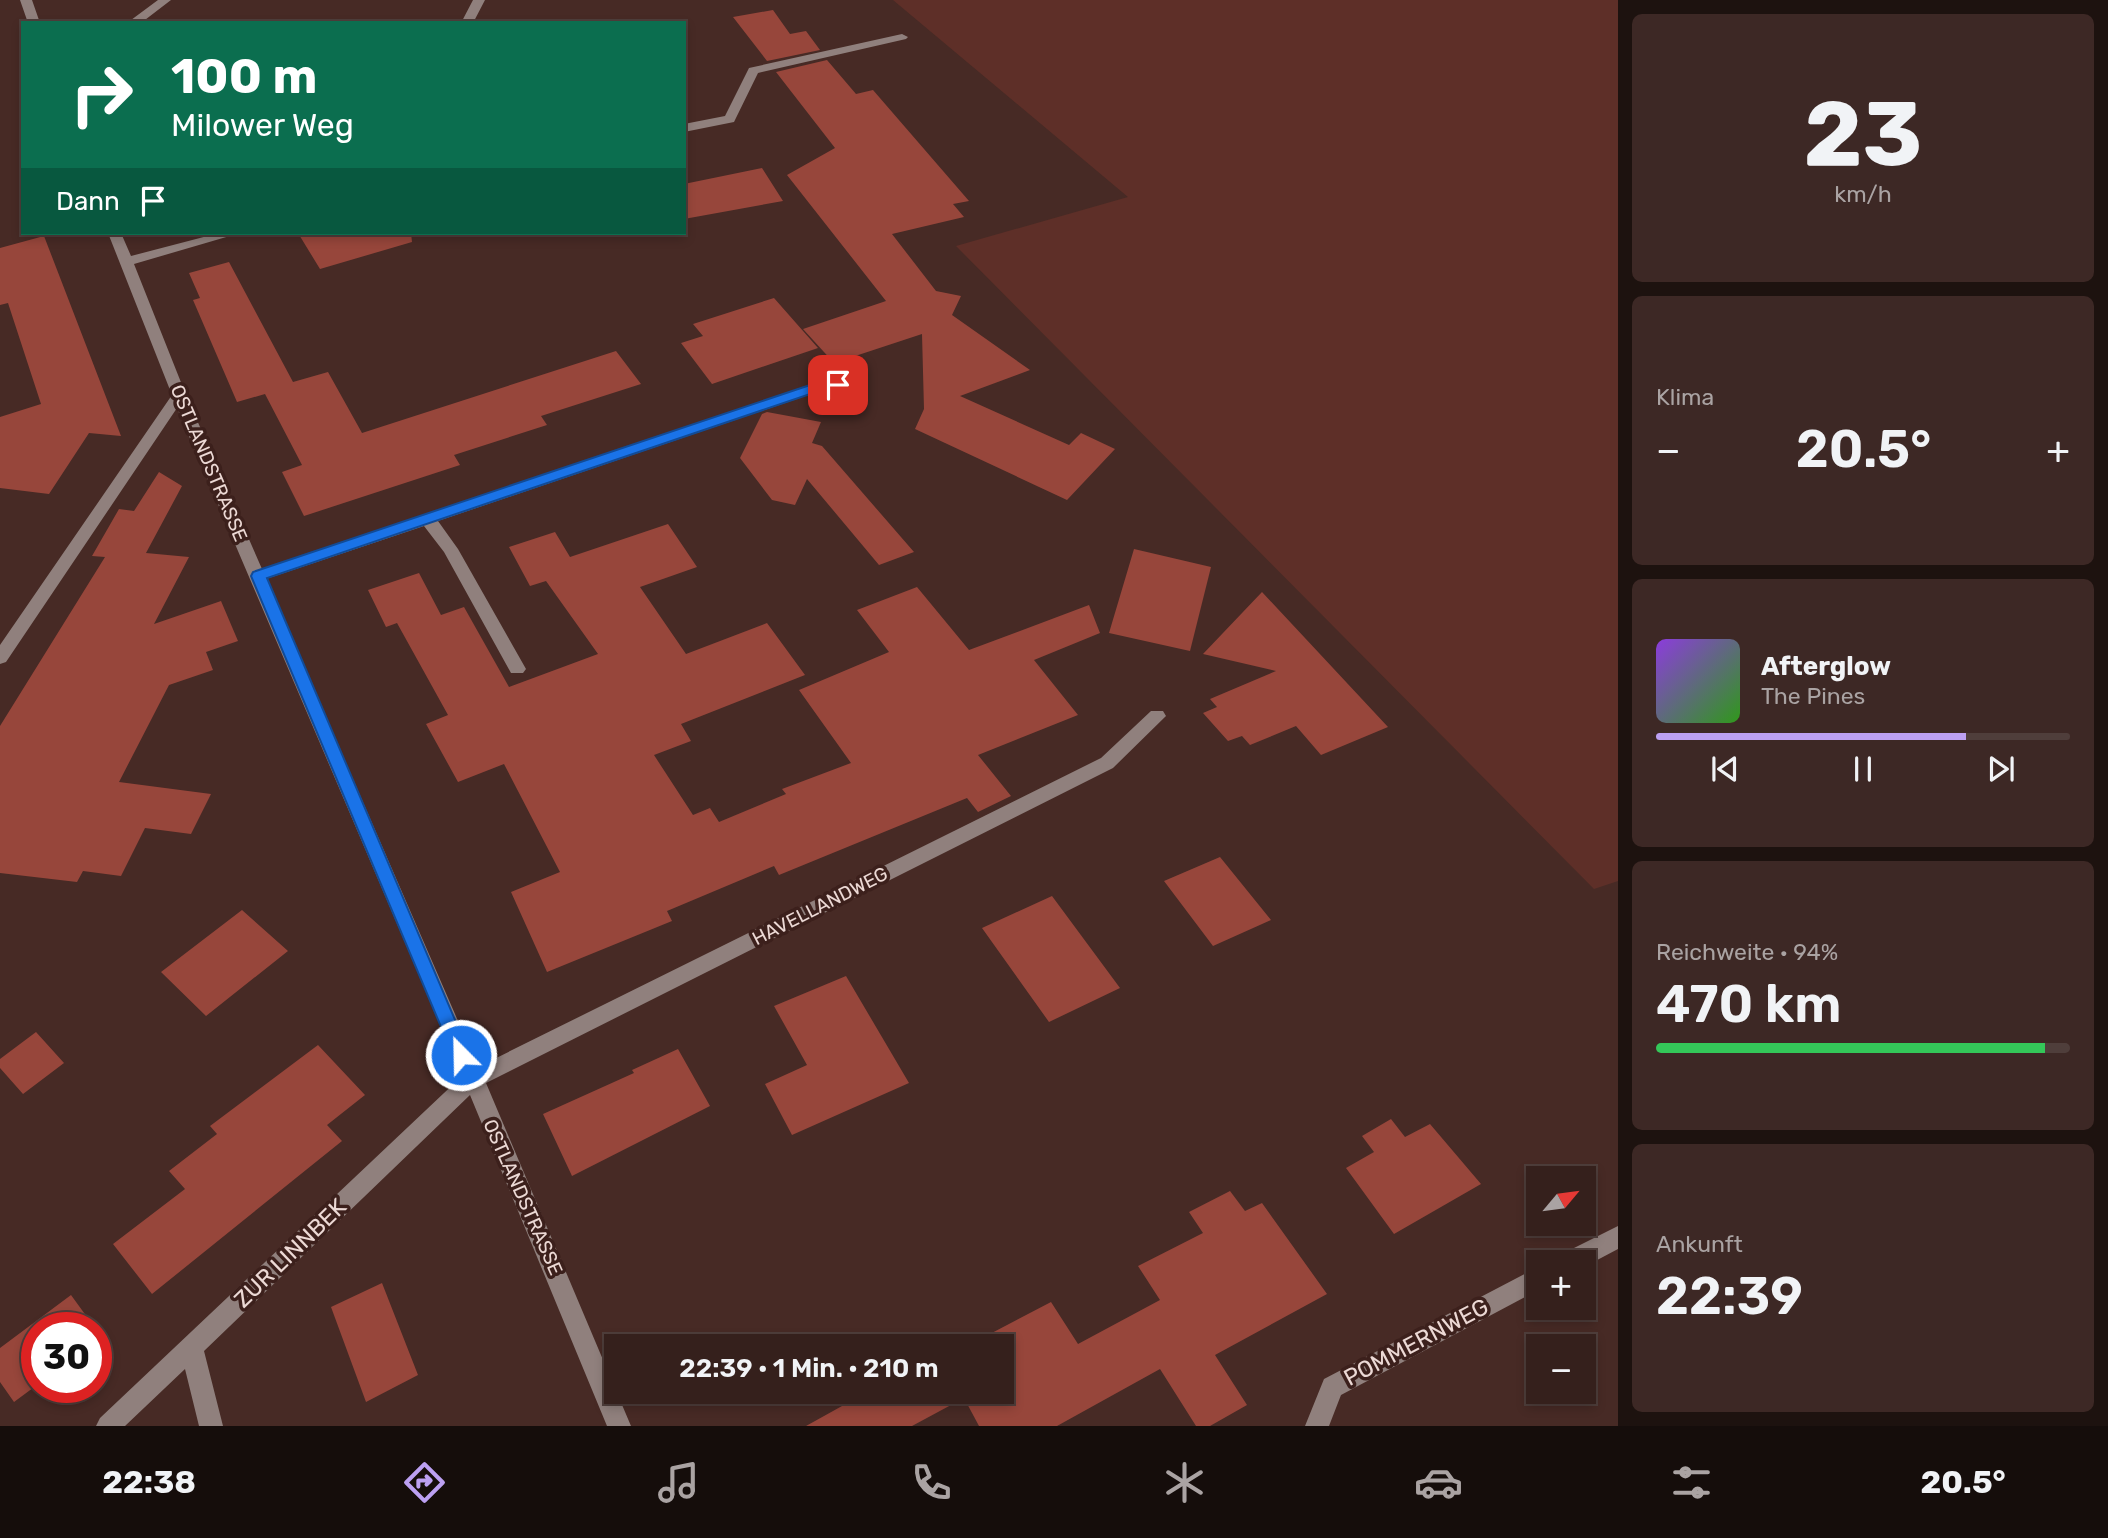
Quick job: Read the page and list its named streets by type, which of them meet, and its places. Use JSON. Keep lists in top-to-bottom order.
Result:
{
  "streets": {
    "street": [
      "OSTLANDSTRASSE",
      "HAVELLANDWEG",
      "ZUR LINNBEK",
      "POMMERNWEG"
    ]
  },
  "crossings": [
    ["OSTLANDSTRASSE", "HAVELLANDWEG"],
    ["OSTLANDSTRASSE", "ZUR LINNBEK"],
    ["HAVELLANDWEG", "ZUR LINNBEK"]
  ],
  "north": "top right",
  "page": {
    "tile": [
      ["23", "km/h"],
      "Klima",
      ["Reichweite · 94%", "470 km"],
      ["Ankunft", "22:39"]
    ],
    "turn": ["100 m", "Milower Weg"],
    "then": "Dann",
    "heat": ["−", "20.5°", "+"],
    "song": ["Afterglow", "The Pines"],
    "map_buttons": ["+", "−"],
    "limit": "30",
    "trip": "22:39 · 1 Min. · 210 m",
    "tabs": ["22:38", "20.5°"]
  }
}
